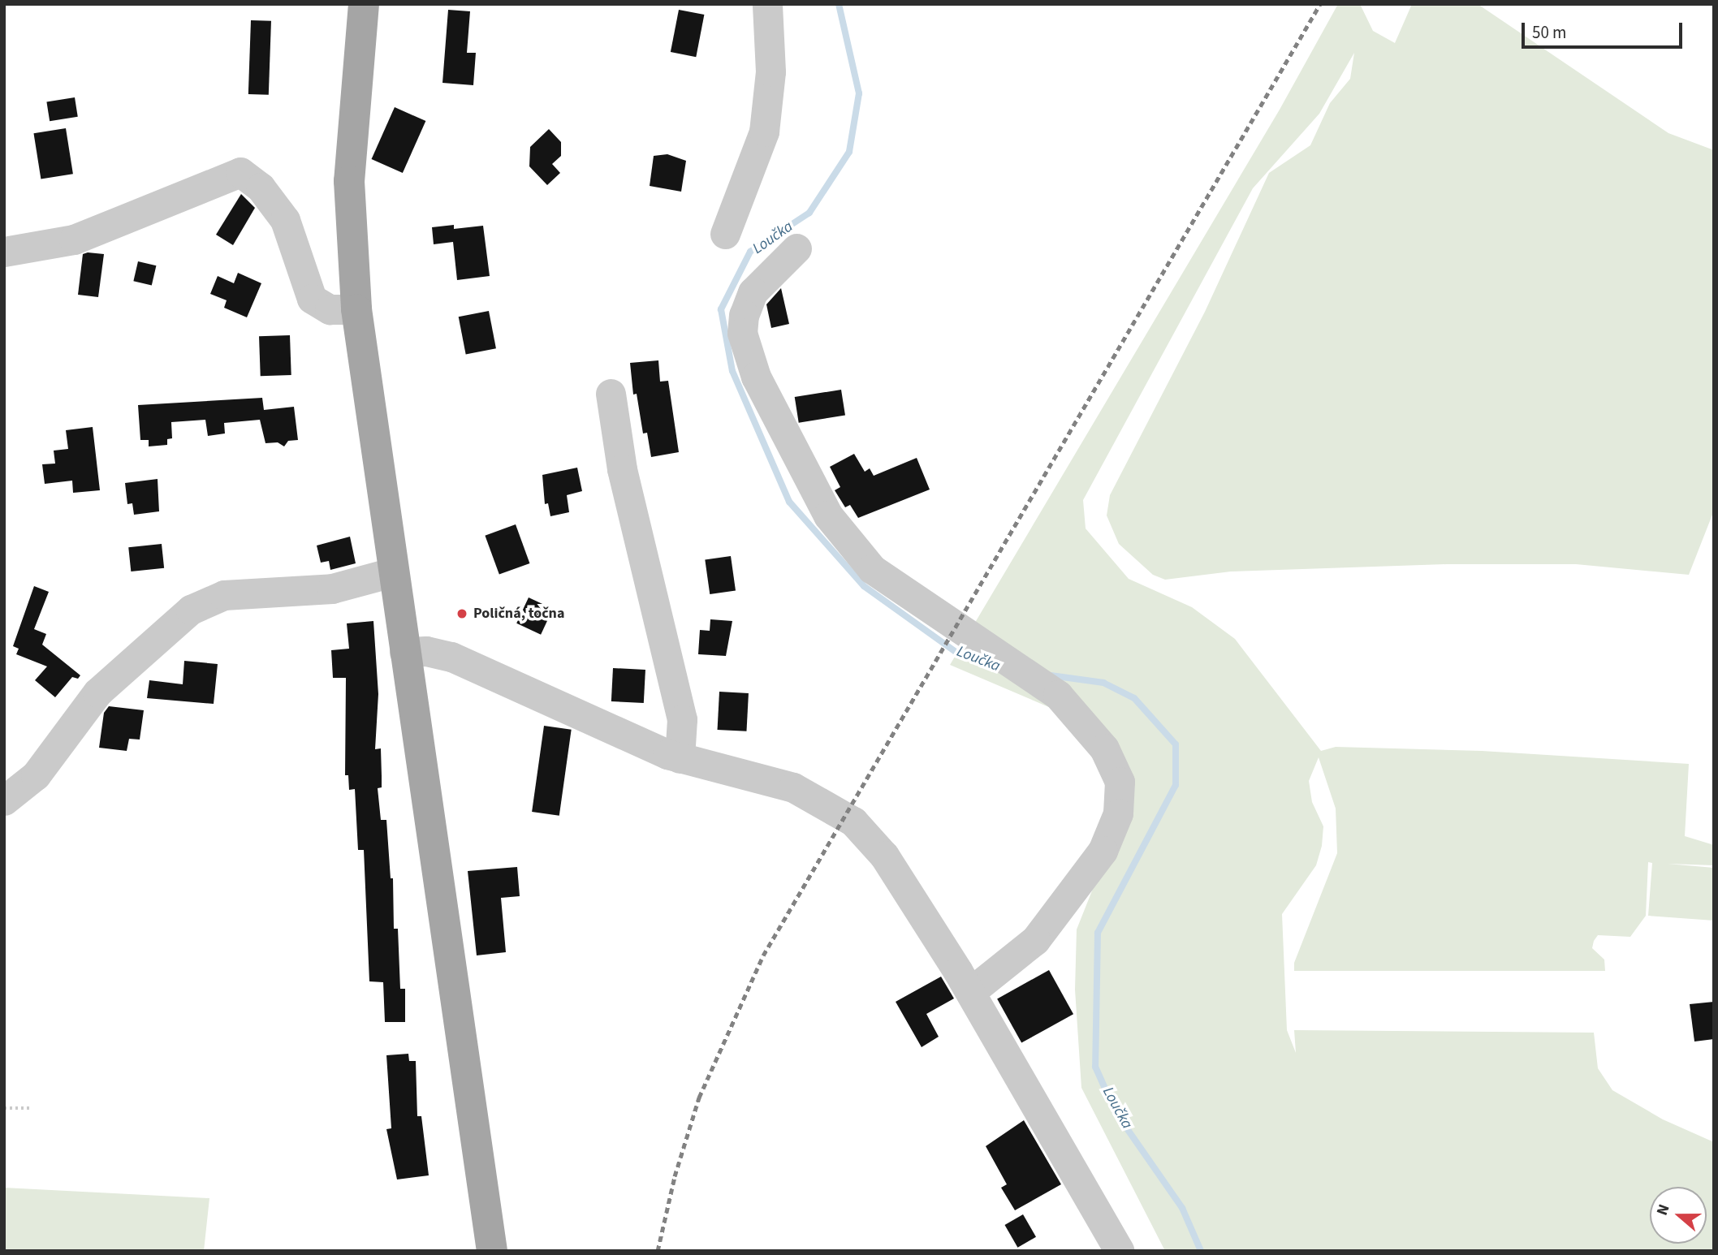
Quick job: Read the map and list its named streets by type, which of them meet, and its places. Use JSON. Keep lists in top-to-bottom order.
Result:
{
  "water": ["Loučka"],
  "places": ["Poličná, točna"],
  "scale_bar": "50 m",
  "north": "left"
}
